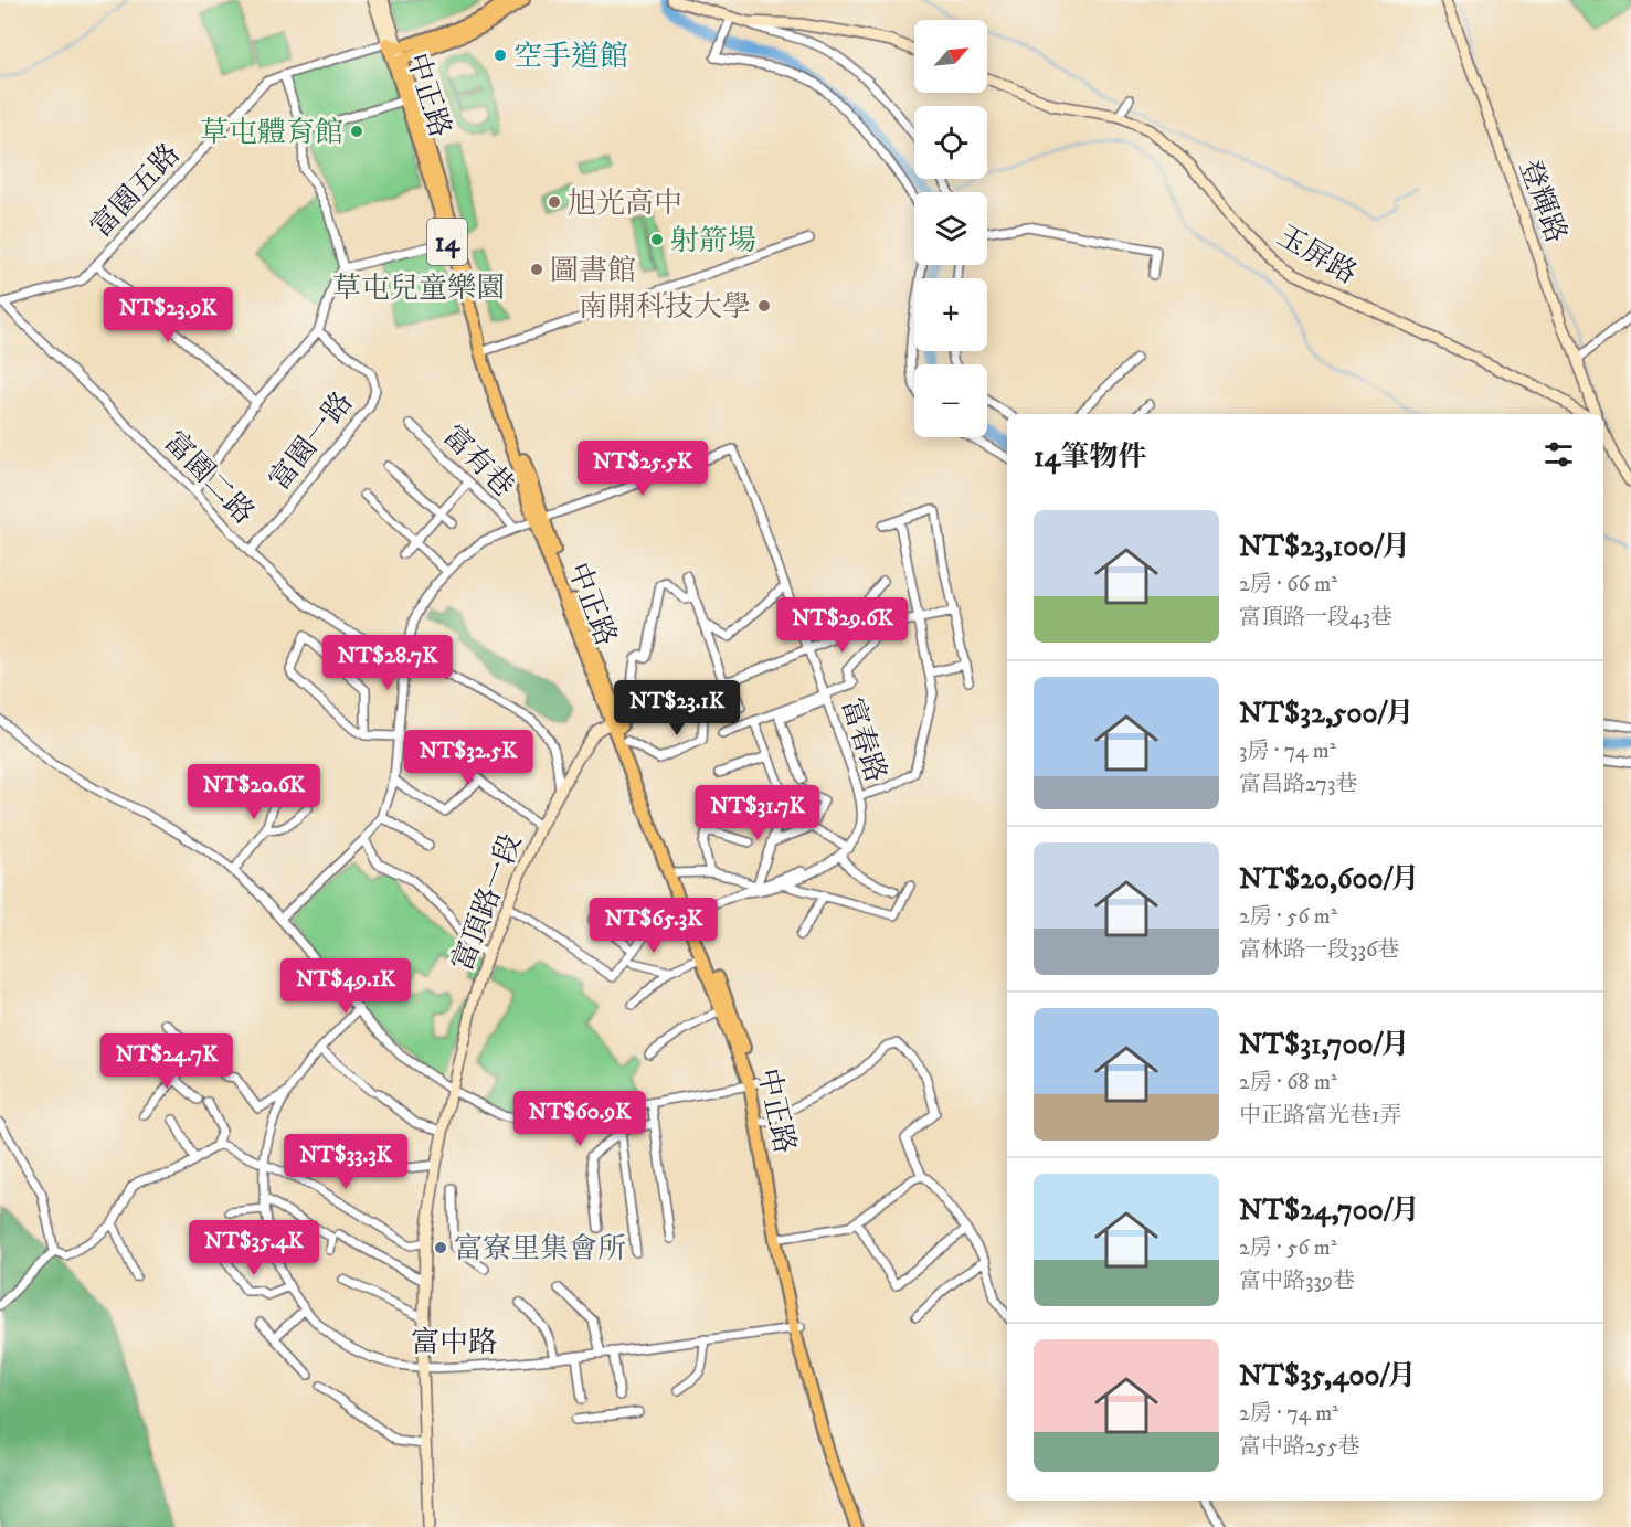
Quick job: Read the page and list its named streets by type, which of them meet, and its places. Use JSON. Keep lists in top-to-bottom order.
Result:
{
  "streets": {
    "main road": ["中正路", "14"],
    "street": [
      "富園五路",
      "登輝路",
      "玉屏路",
      "富園一路",
      "富有巷",
      "富園二路",
      "富春路",
      "富頂路一段",
      "富中路"
    ]
  },
  "crossings": [
    ["中正路", "富園五路"],
    ["中正路", "富春路"],
    ["中正路", "富頂路一段"],
    ["中正路", "富中路"],
    ["富園五路", "富園二路"],
    ["富園一路", "富園二路"],
    ["富園二路", "富頂路一段"],
    ["富春路", "富頂路一段"],
    ["富頂路一段", "富中路"]
  ],
  "parks": ["草屯兒童樂園"],
  "places": [
    "空手道館",
    "草屯體育館",
    "旭光高中",
    "射箭場",
    "圖書館",
    "南開科技大學",
    "富寮里集會所"
  ],
  "north": "top right",
  "page": {
    "map_buttons": ["+", "−"],
    "price": [
      "NT$23.9K",
      "NT$25.5K",
      "NT$29.6K",
      "NT$28.7K",
      "NT$23.1K",
      "NT$32.5K",
      "NT$20.6K",
      "NT$31.7K",
      "NT$65.3K",
      "NT$49.1K",
      "NT$24.7K",
      "NT$60.9K",
      "NT$33.3K",
      "NT$35.4K"
    ],
    "heading": "14筆物件",
    "list": [
      {
        "name": "NT$23,100/月",
        "note": "2房 · 66 m² · 富頂路一段43巷"
      },
      {
        "name": "NT$32,500/月",
        "note": "3房 · 74 m² · 富昌路273巷"
      },
      {
        "name": "NT$20,600/月",
        "note": "2房 · 56 m² · 富林路一段336巷"
      },
      {
        "name": "NT$31,700/月",
        "note": "2房 · 68 m² · 中正路富光巷1弄"
      },
      {
        "name": "NT$24,700/月",
        "note": "2房 · 56 m² · 富中路339巷"
      },
      {
        "name": "NT$35,400/月",
        "note": "2房 · 74 m² · 富中路255巷"
      }
    ]
  }
}
